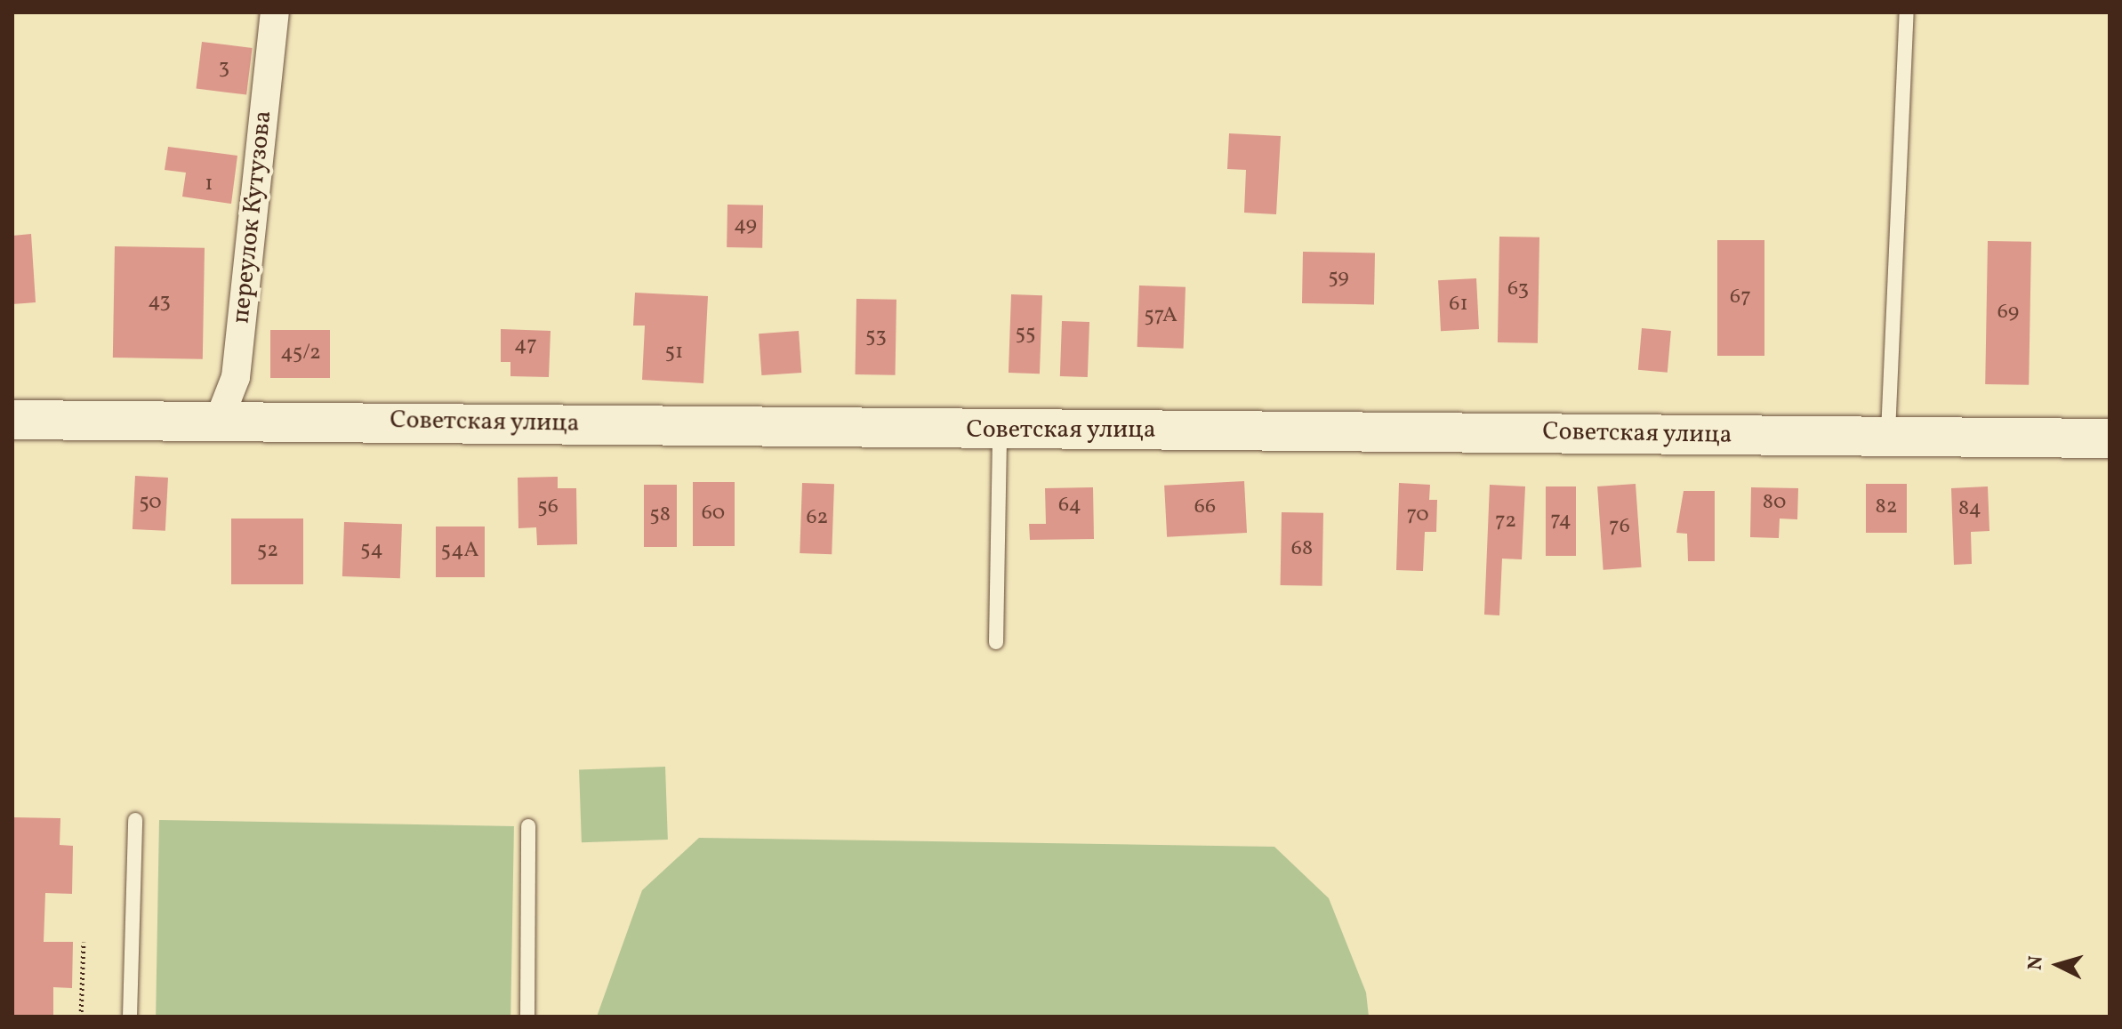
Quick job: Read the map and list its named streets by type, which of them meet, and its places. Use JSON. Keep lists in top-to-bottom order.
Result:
{
  "streets": {
    "main road": ["Советская улица"],
    "street": ["переулок Кутузова"]
  },
  "crossings": [
    ["переулок Кутузова", "Советская улица"]
  ],
  "house_numbers": [
    "3",
    "1",
    "49",
    "59",
    "63",
    "67",
    "43",
    "61",
    "69",
    "57А",
    "55",
    "53",
    "47",
    "51",
    "45/2",
    "50",
    "80",
    "64",
    "56",
    "66",
    "82",
    "84",
    "60",
    "58",
    "70",
    "62",
    "74",
    "72",
    "76",
    "68",
    "54",
    "52",
    "54А"
  ],
  "north": "left"
}
